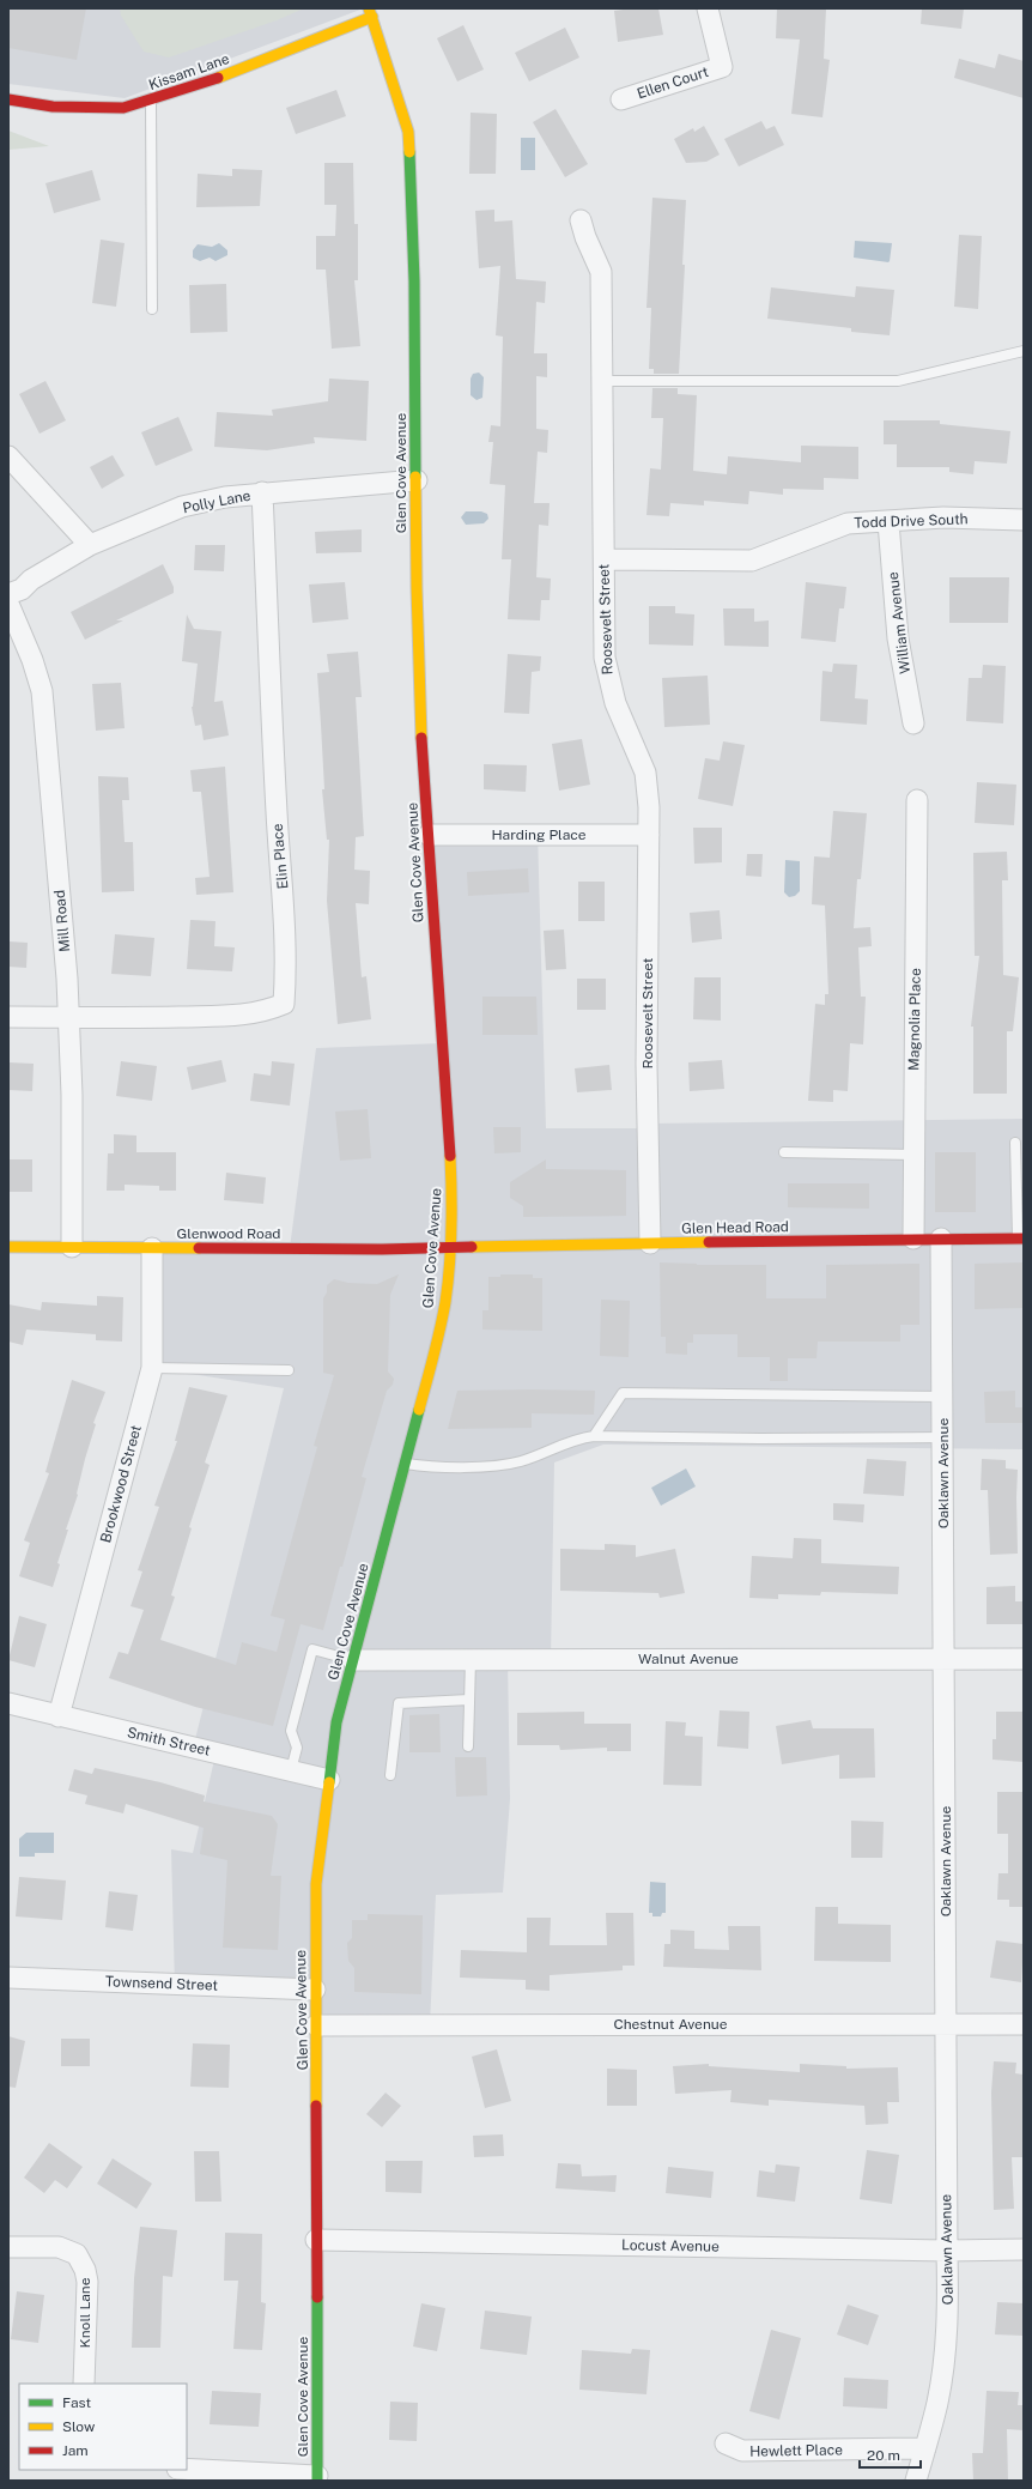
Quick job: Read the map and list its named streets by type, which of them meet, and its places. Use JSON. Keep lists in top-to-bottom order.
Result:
{
  "streets": {
    "main road": [
      "Kissam Lane",
      "Glen Cove Avenue",
      "Glen Head Road",
      "Glenwood Road"
    ],
    "street": [
      "Ellen Court",
      "Polly Lane",
      "Todd Drive South",
      "Roosevelt Street",
      "William Avenue",
      "Harding Place",
      "Elin Place",
      "Mill Road",
      "Magnolia Place",
      "Oaklawn Avenue",
      "Brookwood Street",
      "Walnut Avenue",
      "Smith Street",
      "Townsend Street",
      "Chestnut Avenue",
      "Locust Avenue",
      "Knoll Lane",
      "Hewlett Place"
    ]
  },
  "crossings": [
    ["Kissam Lane", "Glen Cove Avenue"],
    ["Glen Cove Avenue", "Polly Lane"],
    ["Glen Cove Avenue", "Harding Place"],
    ["Glen Cove Avenue", "Glen Head Road"],
    ["Glen Cove Avenue", "Glenwood Road"],
    ["Glen Cove Avenue", "Walnut Avenue"],
    ["Glen Cove Avenue", "Smith Street"],
    ["Glen Cove Avenue", "Townsend Street"],
    ["Glen Cove Avenue", "Chestnut Avenue"],
    ["Glen Cove Avenue", "Locust Avenue"],
    ["Polly Lane", "Elin Place"],
    ["Todd Drive South", "Roosevelt Street"],
    ["Todd Drive South", "William Avenue"],
    ["Roosevelt Street", "Harding Place"],
    ["Roosevelt Street", "Glen Head Road"],
    ["Elin Place", "Mill Road"],
    ["Mill Road", "Glenwood Road"],
    ["Magnolia Place", "Glen Head Road"],
    ["Glen Head Road", "Glenwood Road"],
    ["Glen Head Road", "Oaklawn Avenue"],
    ["Glenwood Road", "Brookwood Street"],
    ["Oaklawn Avenue", "Walnut Avenue"],
    ["Oaklawn Avenue", "Chestnut Avenue"],
    ["Oaklawn Avenue", "Locust Avenue"],
    ["Oaklawn Avenue", "Hewlett Place"],
    ["Brookwood Street", "Smith Street"]
  ],
  "legend": ["Fast", "Slow", "Jam"],
  "scale_bar": "20 m"
}
